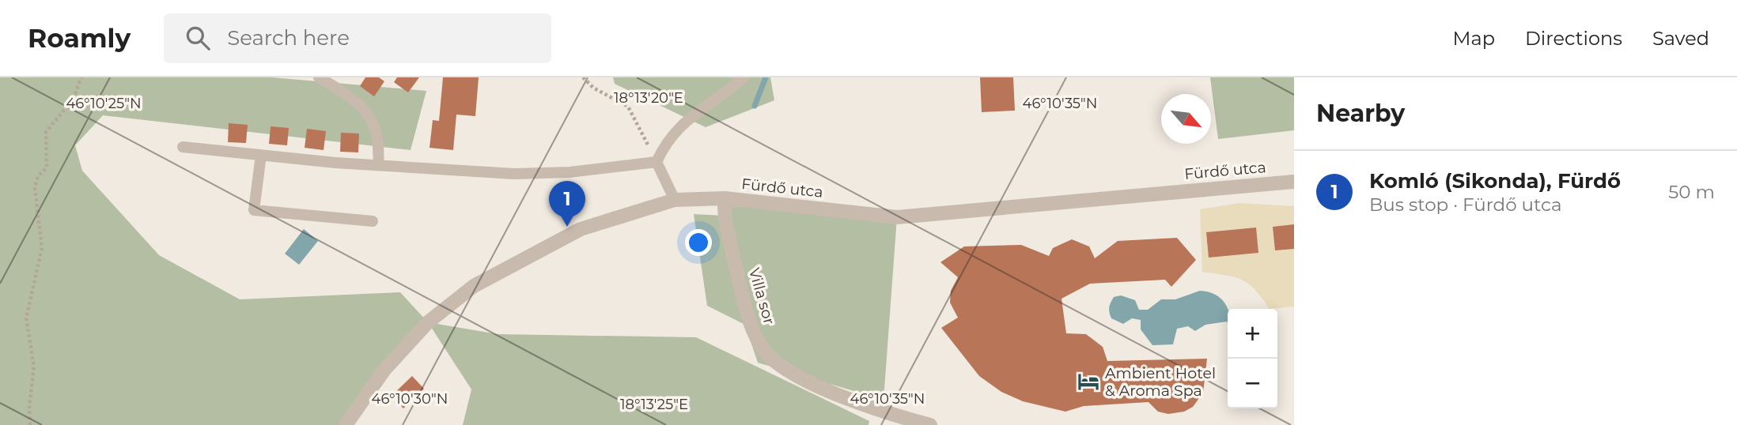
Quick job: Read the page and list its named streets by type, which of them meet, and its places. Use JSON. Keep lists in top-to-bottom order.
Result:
{
  "streets": {
    "street": ["Fürdő utca", "Villa sor"]
  },
  "crossings": [
    ["Fürdő utca", "Villa sor"]
  ],
  "places": {
    "hotel": ["Ambient Hotel & Aroma Spa"]
  },
  "north": "bottom right",
  "page": {
    "header": "Roamly",
    "search": "Search here",
    "nav": ["Map", "Directions", "Saved"],
    "heading": "Nearby",
    "list": [
      {
        "mark": "1",
        "name": "Komló (Sikonda), Fürdő",
        "note": "Bus stop · Fürdő utca",
        "value": "50 m"
      }
    ],
    "pins": "1",
    "map_buttons": ["+", "−"]
  },
  "coordinates": [
    "18°13'20\"E",
    "46°10'25\"N",
    "46°10'35\"N",
    "46°10'30\"N",
    "18°13'25\"E"
  ]
}
